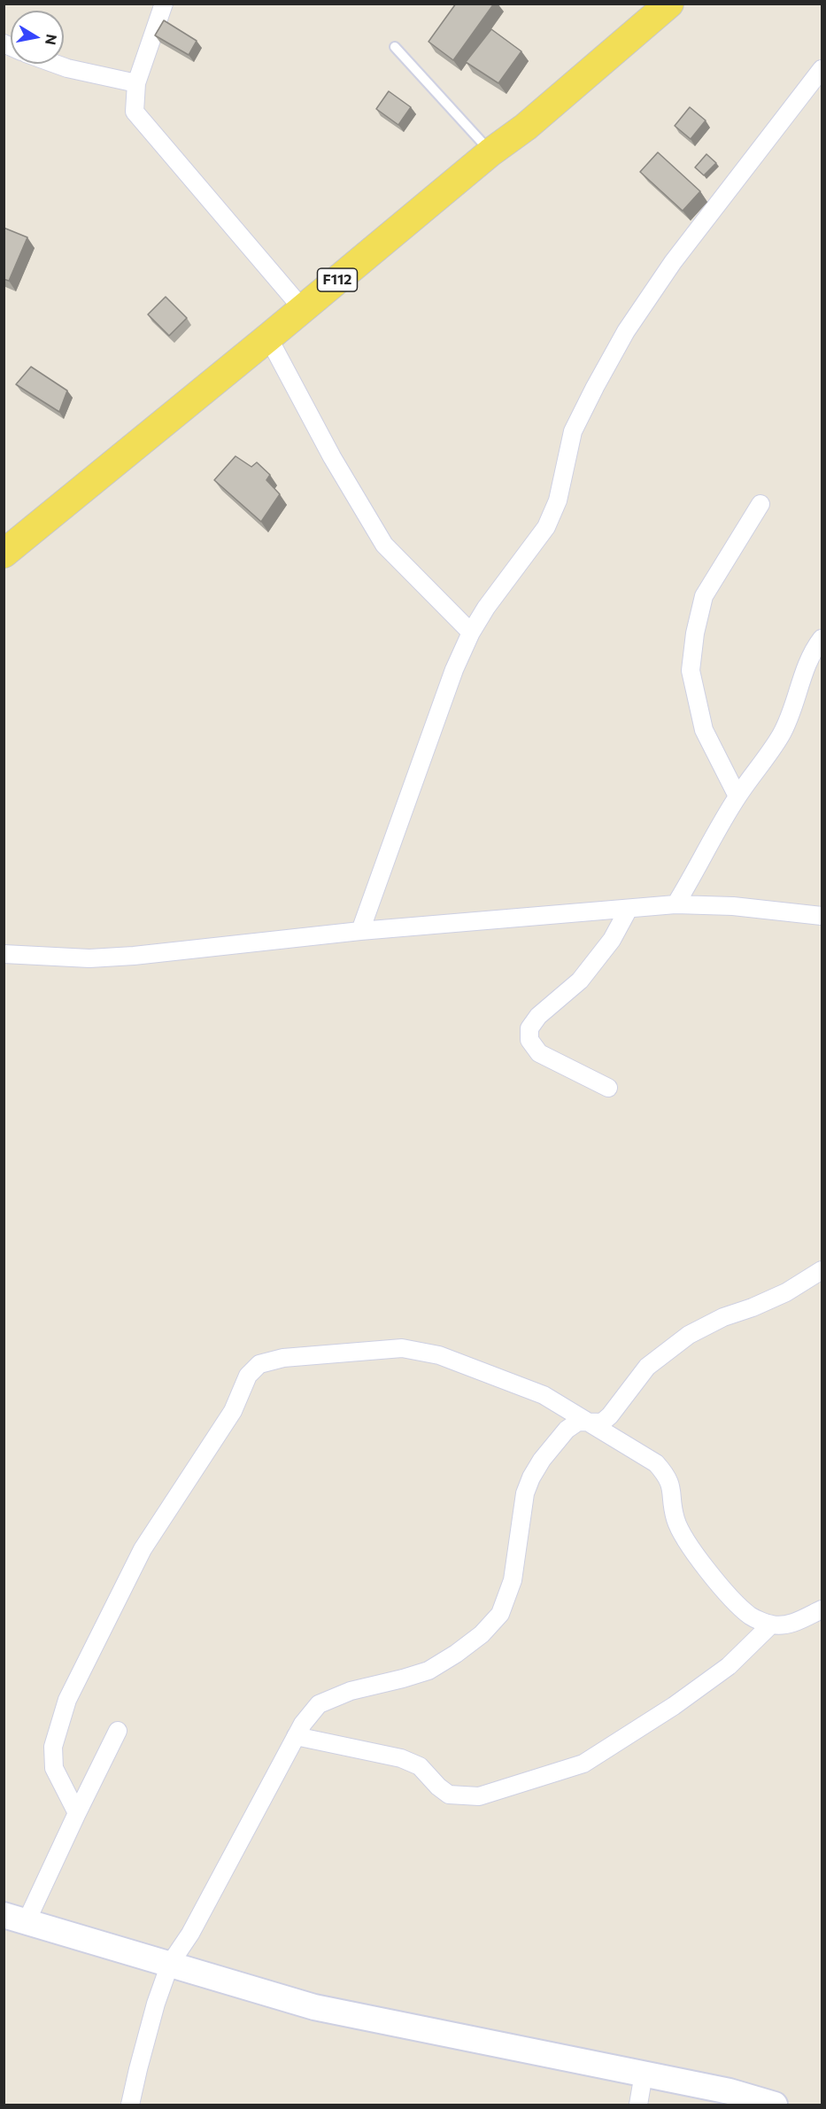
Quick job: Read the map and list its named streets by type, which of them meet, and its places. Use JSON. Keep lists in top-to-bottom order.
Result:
{
  "streets": {
    "main road": ["F112"]
  },
  "north": "right"
}
